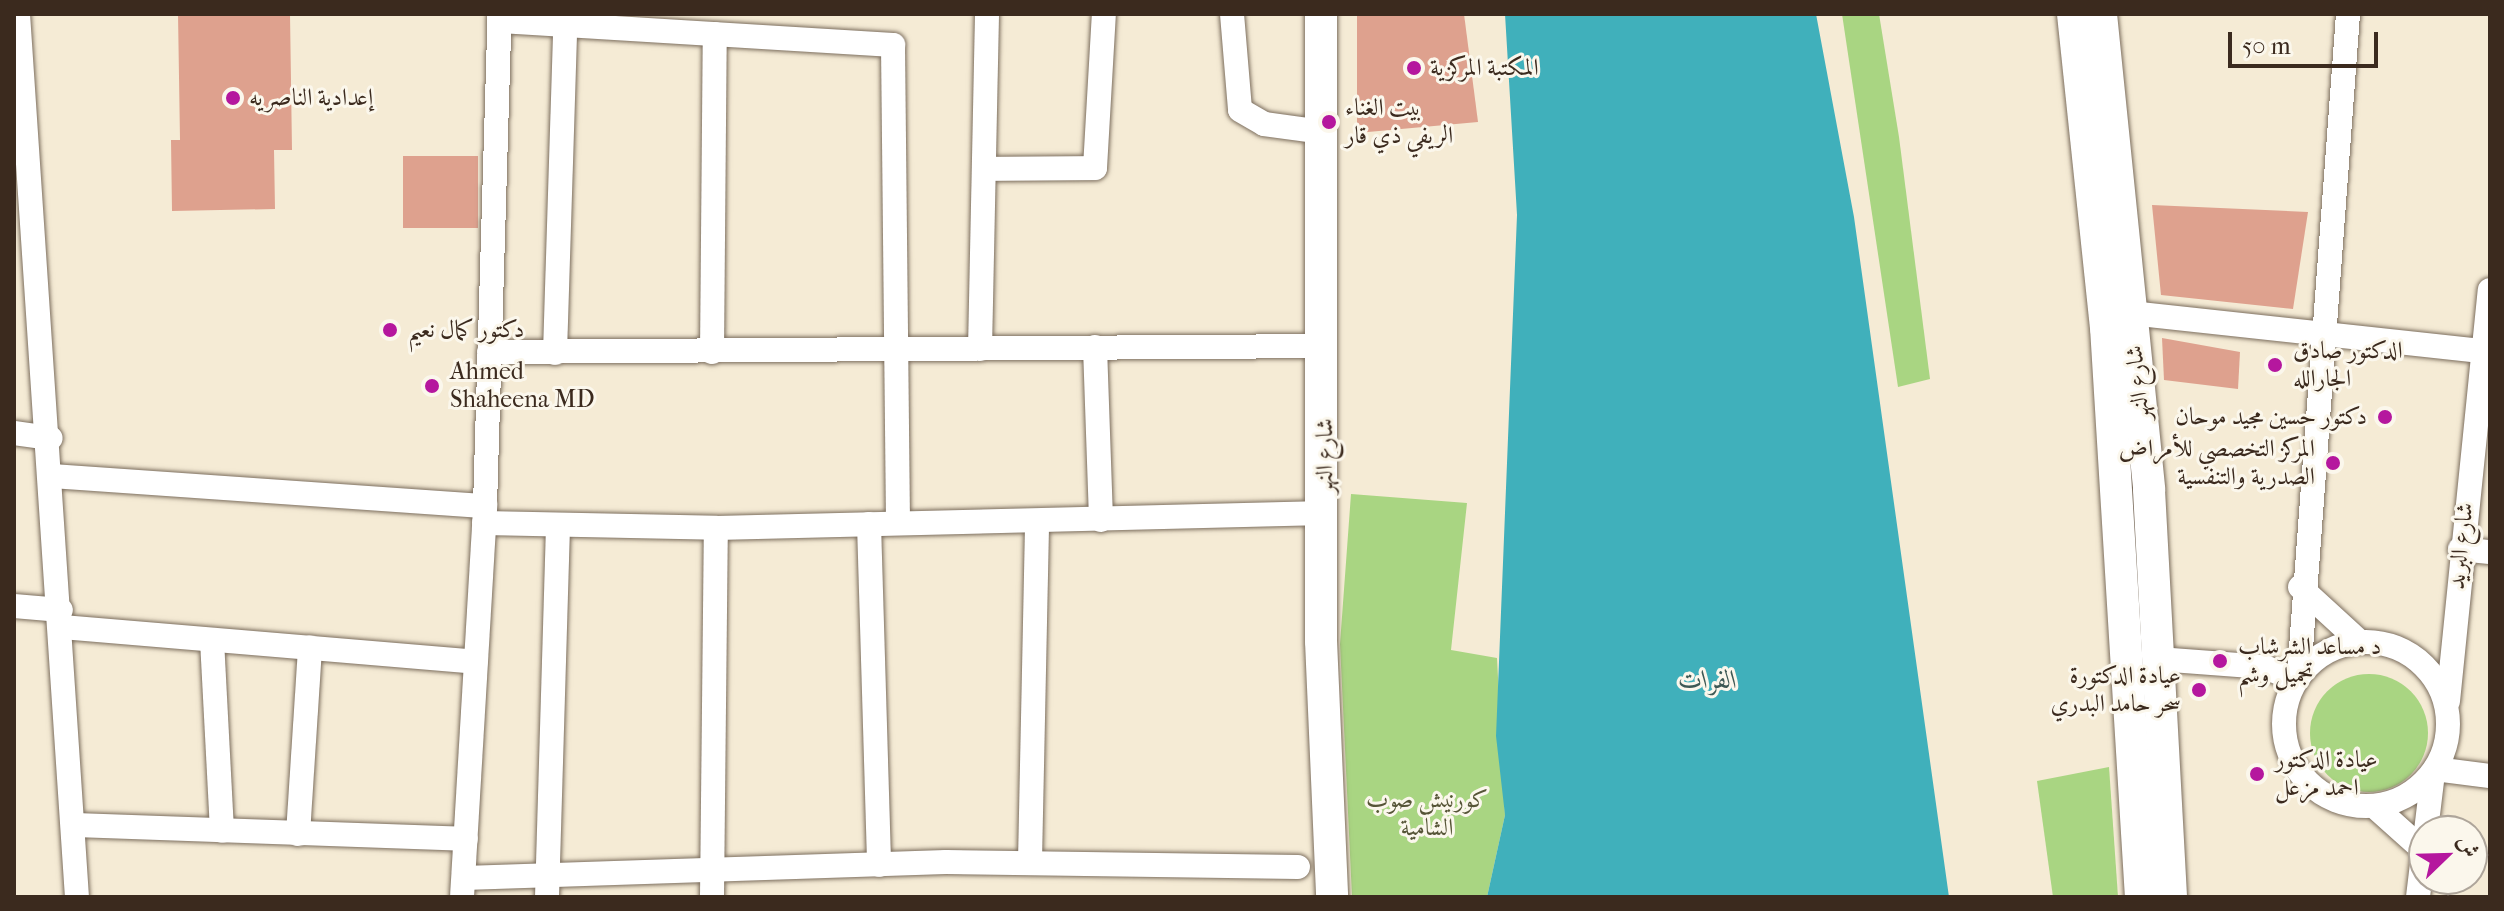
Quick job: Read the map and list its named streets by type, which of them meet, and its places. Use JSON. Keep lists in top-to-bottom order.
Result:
{
  "streets": {
    "main road": ["شارع النهر"],
    "street": ["شارع البريد"]
  },
  "water": ["الفرات"],
  "parks": ["كورنيش صوب الشامية"],
  "places": [
    "المكتبة المركزية",
    "إعدادية الناصريه",
    "بيت الغناء الريفي ذي قار",
    "دكتور كمال نعيم",
    "الدكتور صادق الجارالله",
    "Ahmed Shaheena MD",
    "دكتور حسين مجيد موحان",
    "المركز التخصصي للأمراض الصدرية والتنفسية",
    "د مساعد الشرشاب تجميل وشم",
    "عيادة الدكتورة سحر حامد البدري",
    "عيادة الدكتور احمد مزعل"
  ],
  "scale_bar": "50 m",
  "north": "top right"
}
